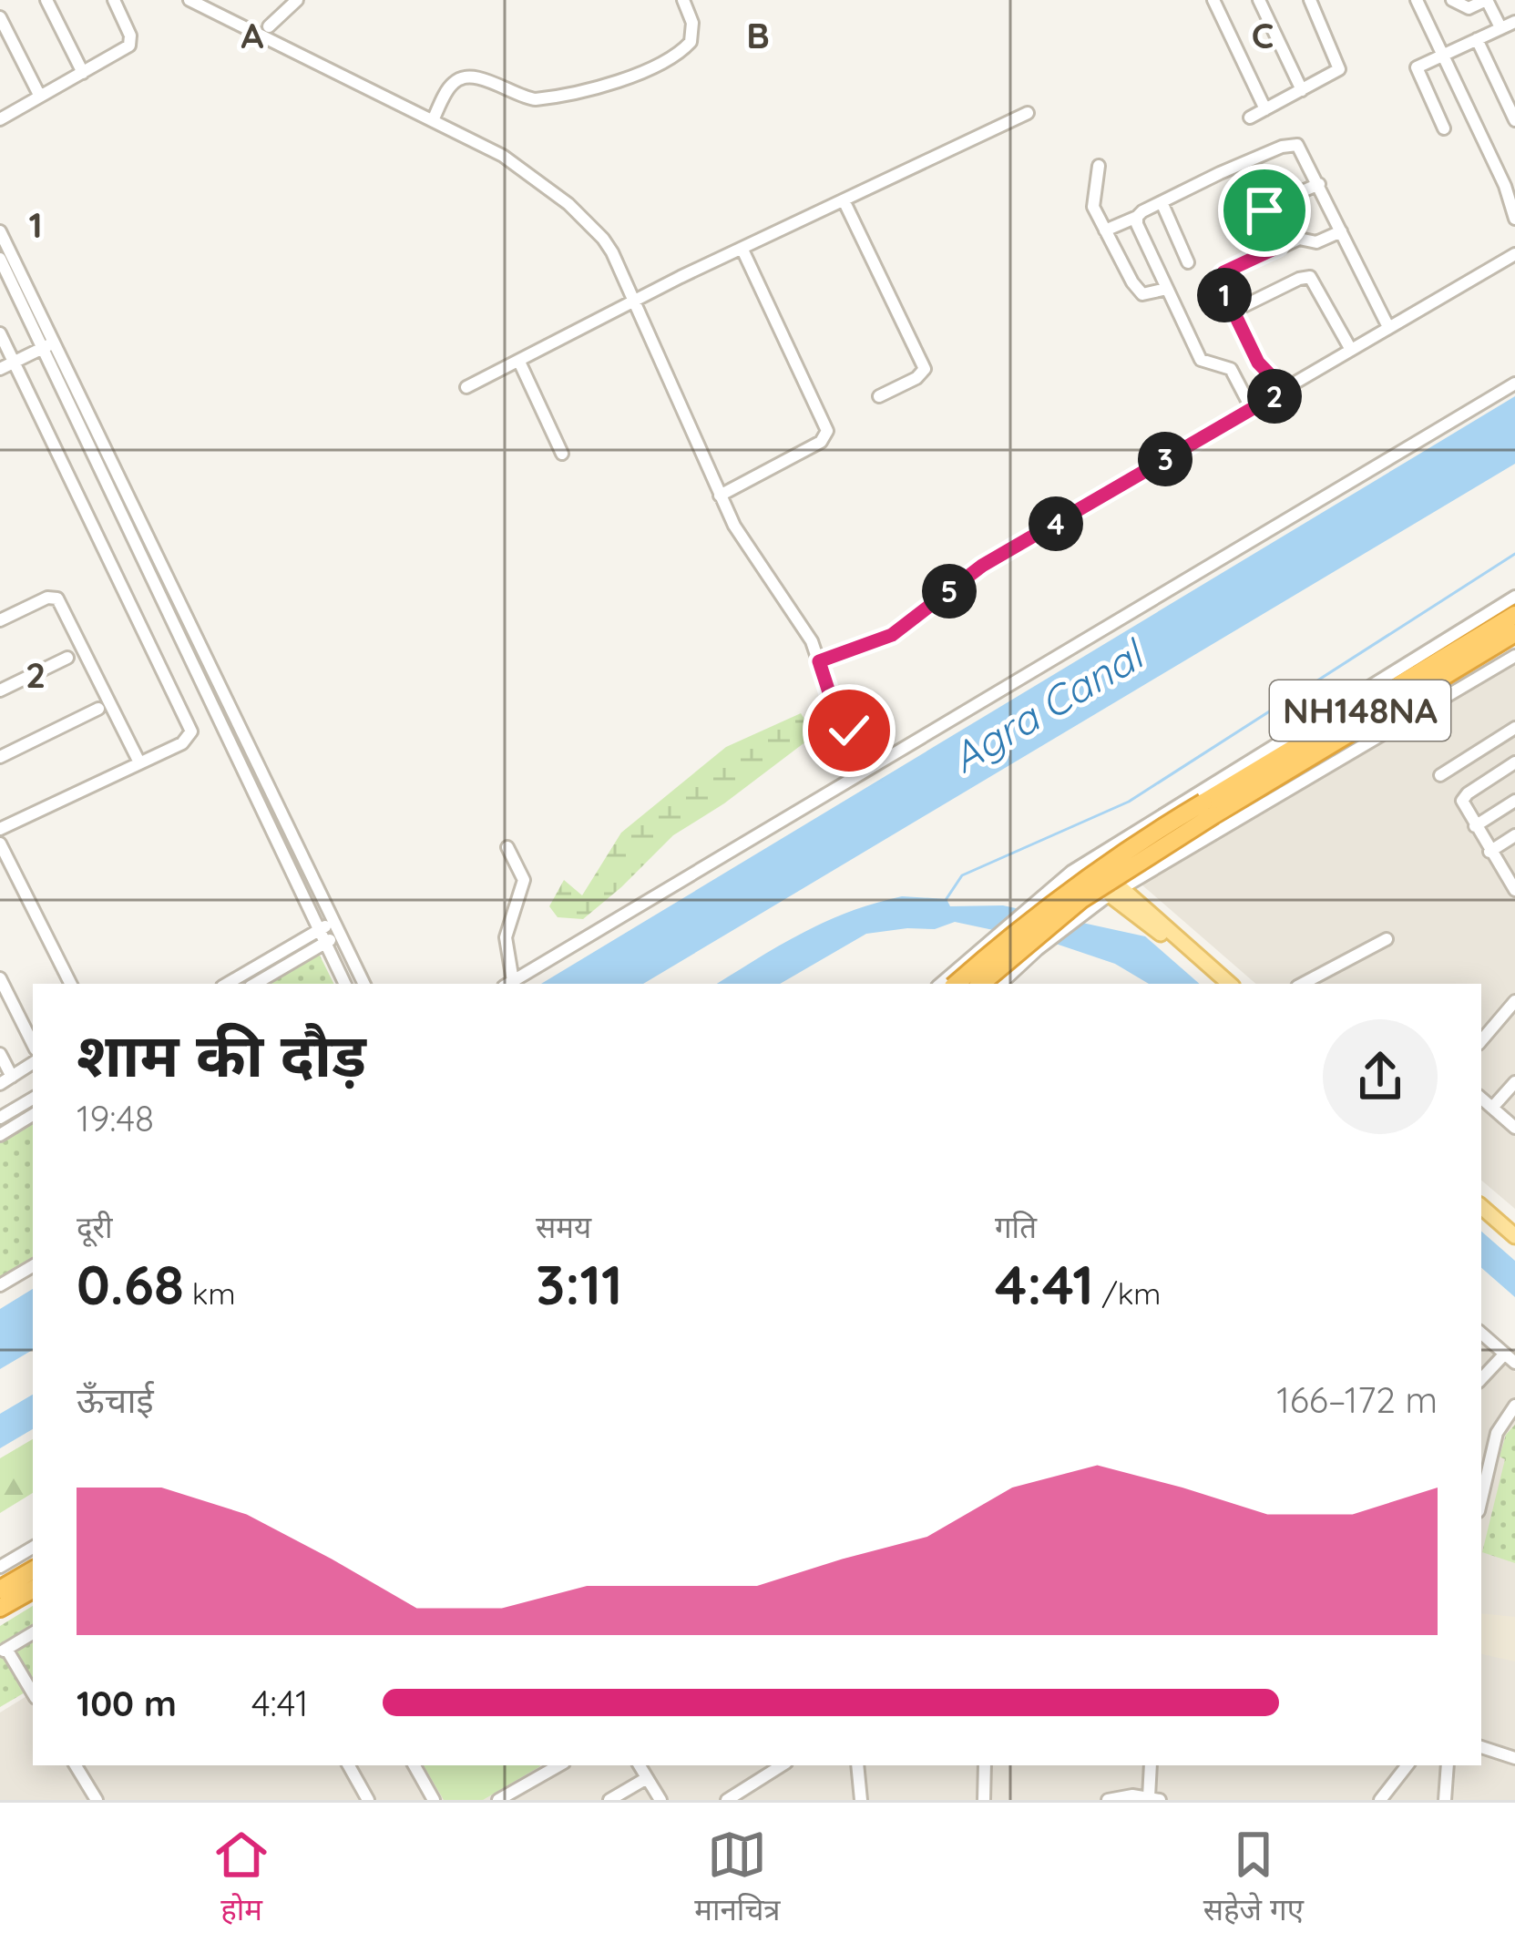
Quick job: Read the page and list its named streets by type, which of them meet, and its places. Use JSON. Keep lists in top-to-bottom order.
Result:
{
  "streets": {
    "highway": ["NH148NA"]
  },
  "water": ["Agra Canal"],
  "page": {
    "pins": [
      "1",
      "2",
      "3",
      "4",
      "5"
    ],
    "heading": ["शाम की दौड़", "19:48"],
    "stats": [
      ["दूरी", "0.68 km"],
      ["समय", "3:11"],
      ["गति", "4:41 /km"]
    ],
    "chart": ["ऊँचाई", "166–172 m"],
    "list": [
      {
        "name": "100 m",
        "note": "4:41"
      }
    ],
    "tabs": ["होम", "मानचित्र", "सहेजे गए"]
  },
  "grid": {
    "columns": ["A", "B", "C"],
    "rows": ["1", "2"]
  }
}
